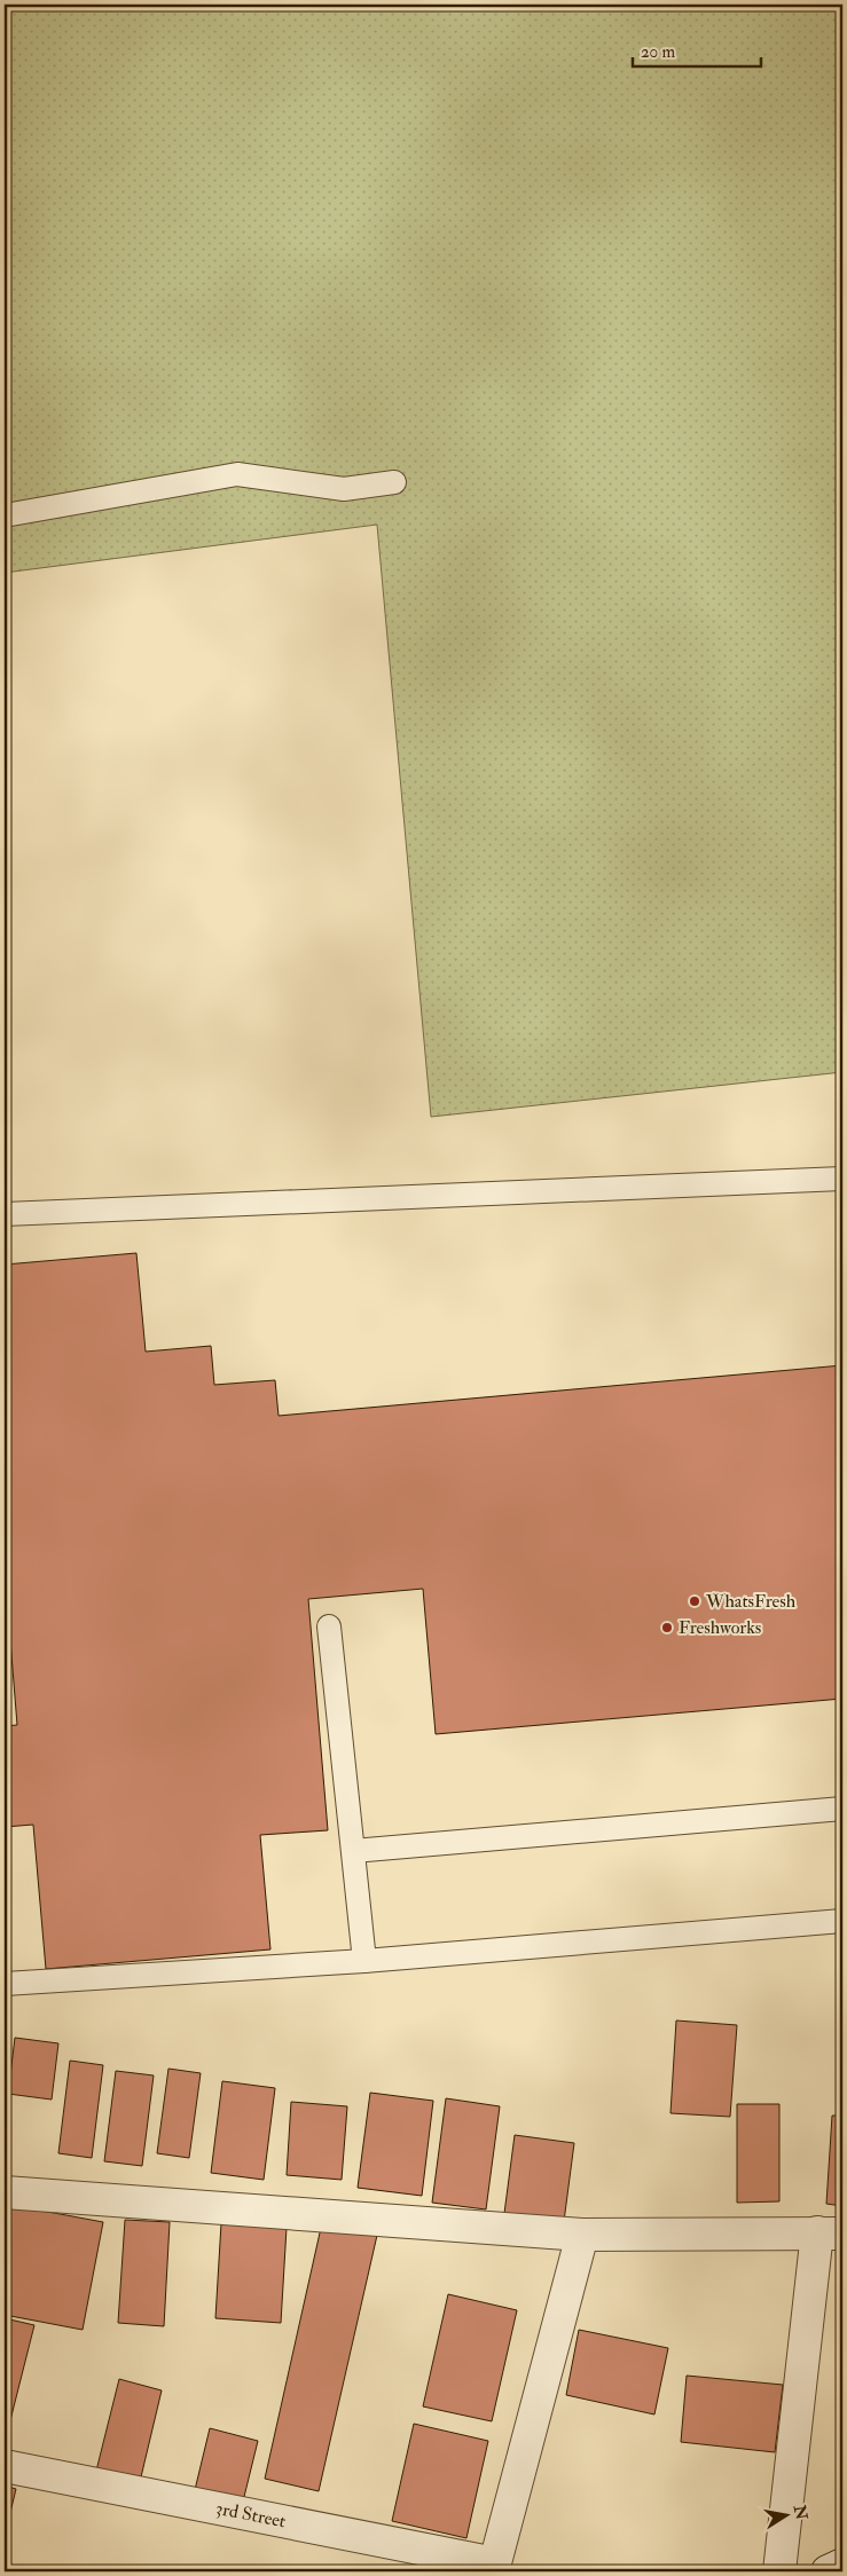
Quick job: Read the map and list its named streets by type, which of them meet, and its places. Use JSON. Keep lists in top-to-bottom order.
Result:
{
  "streets": {
    "street": ["3rd Street"]
  },
  "places": ["WhatsFresh", "Freshworks"],
  "scale_bar": "20 m",
  "north": "right"
}
